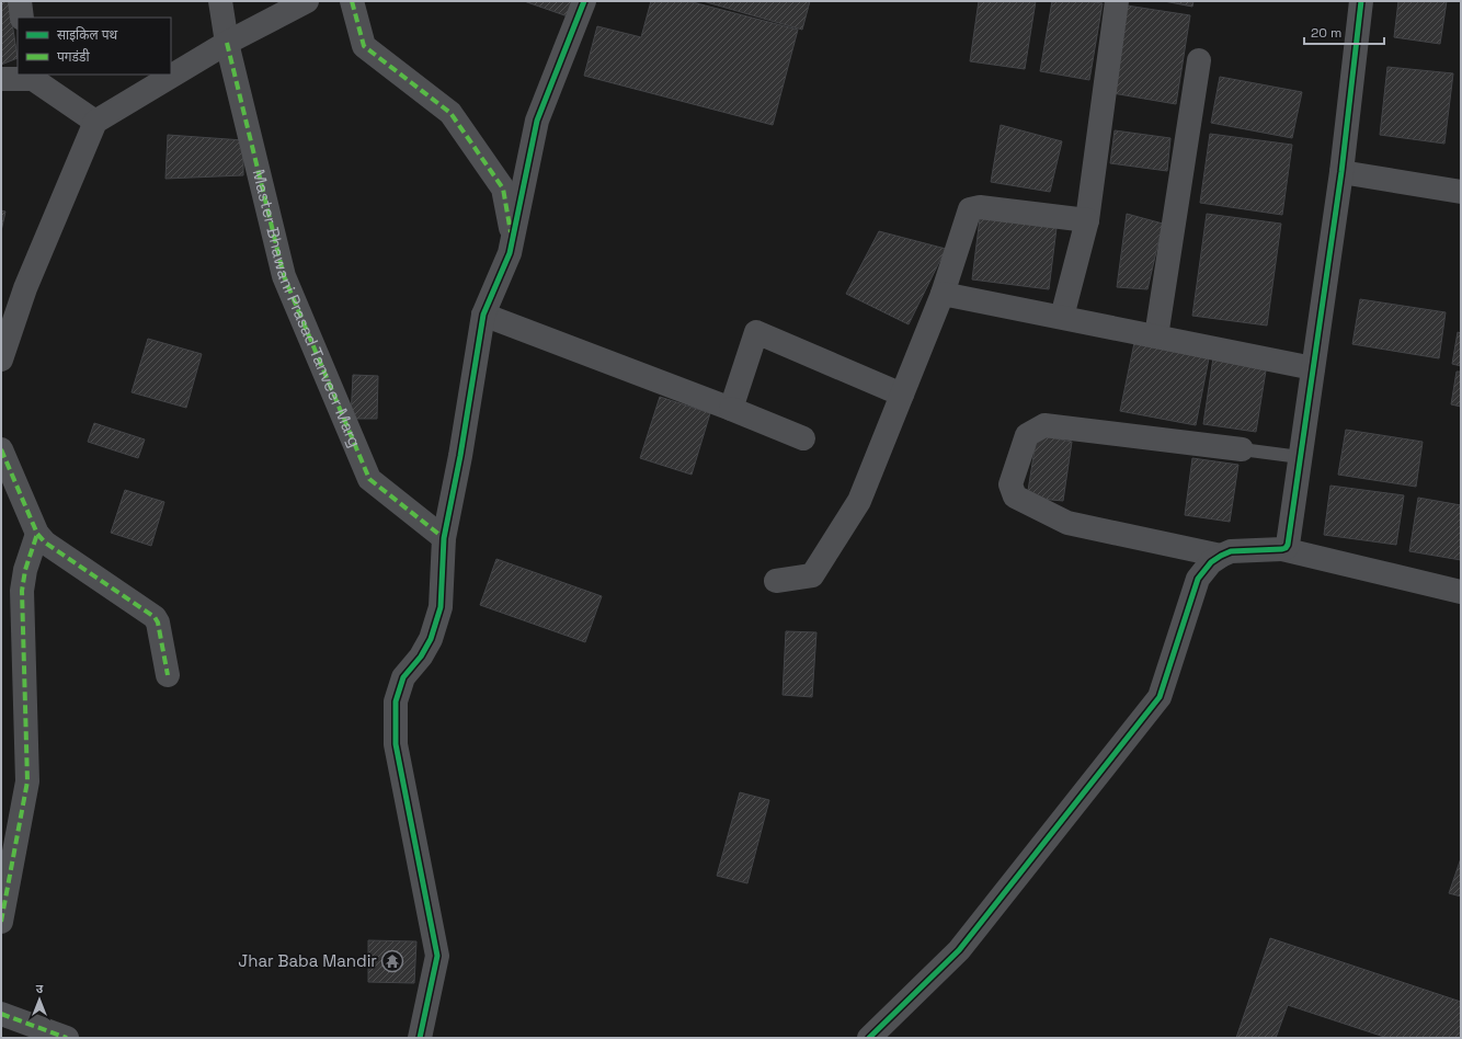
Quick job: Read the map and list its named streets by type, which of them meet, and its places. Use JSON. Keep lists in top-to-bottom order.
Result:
{
  "streets": {
    "street": ["Master Bhawani Prasad Tanveer Marg"]
  },
  "places": {
    "temple": ["Jhar Baba Mandir"]
  },
  "legend": ["साइकिल पथ", "पगडंडी"],
  "scale_bar": "20 m",
  "north": "top"
}
